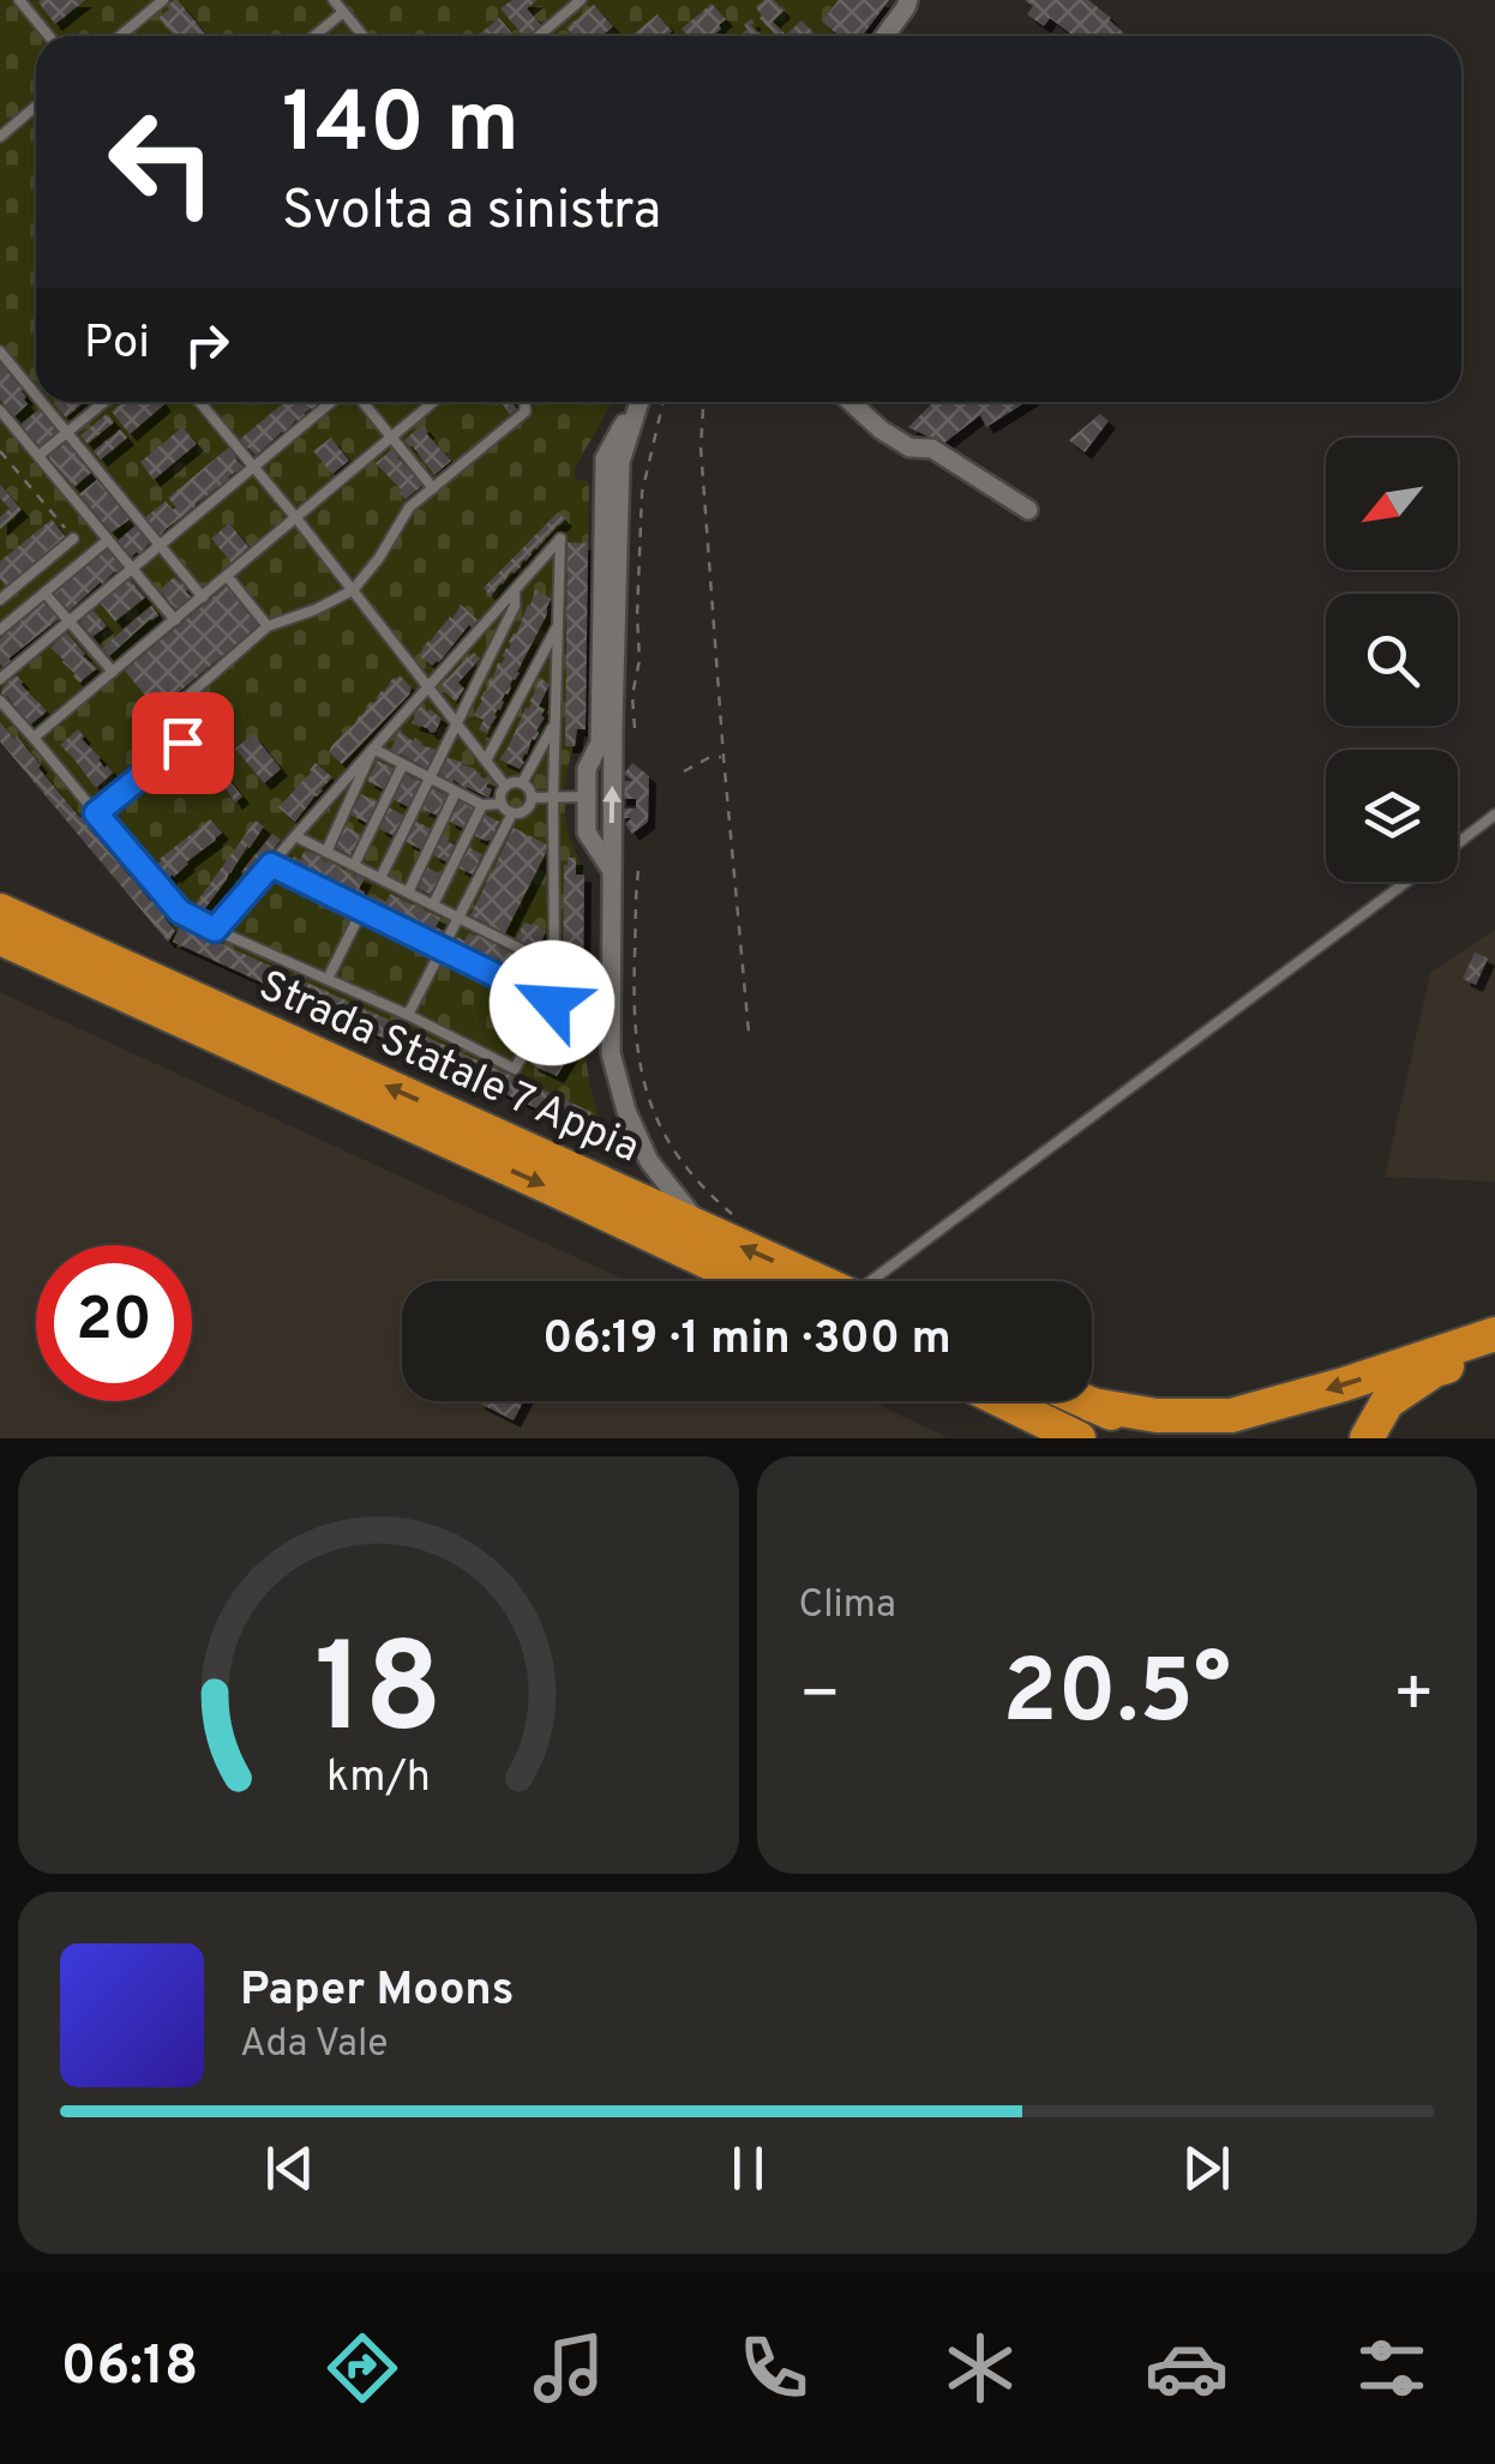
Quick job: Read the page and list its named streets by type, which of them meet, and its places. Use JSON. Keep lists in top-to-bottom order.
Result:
{
  "streets": {
    "highway": ["Strada Statale 7 Appia"]
  },
  "north": "bottom left",
  "page": {
    "turn": ["140 m", "Svolta a sinistra"],
    "then": "Poi",
    "limit": "20",
    "trip": "06:19 · 1 min · 300 m",
    "tile": "Clima",
    "heat": ["−", "20.5°", "+"],
    "song": ["Paper Moons", "Ada Vale"],
    "tabs": "06:18",
    "gauge": ["18", "km/h"]
  }
}
